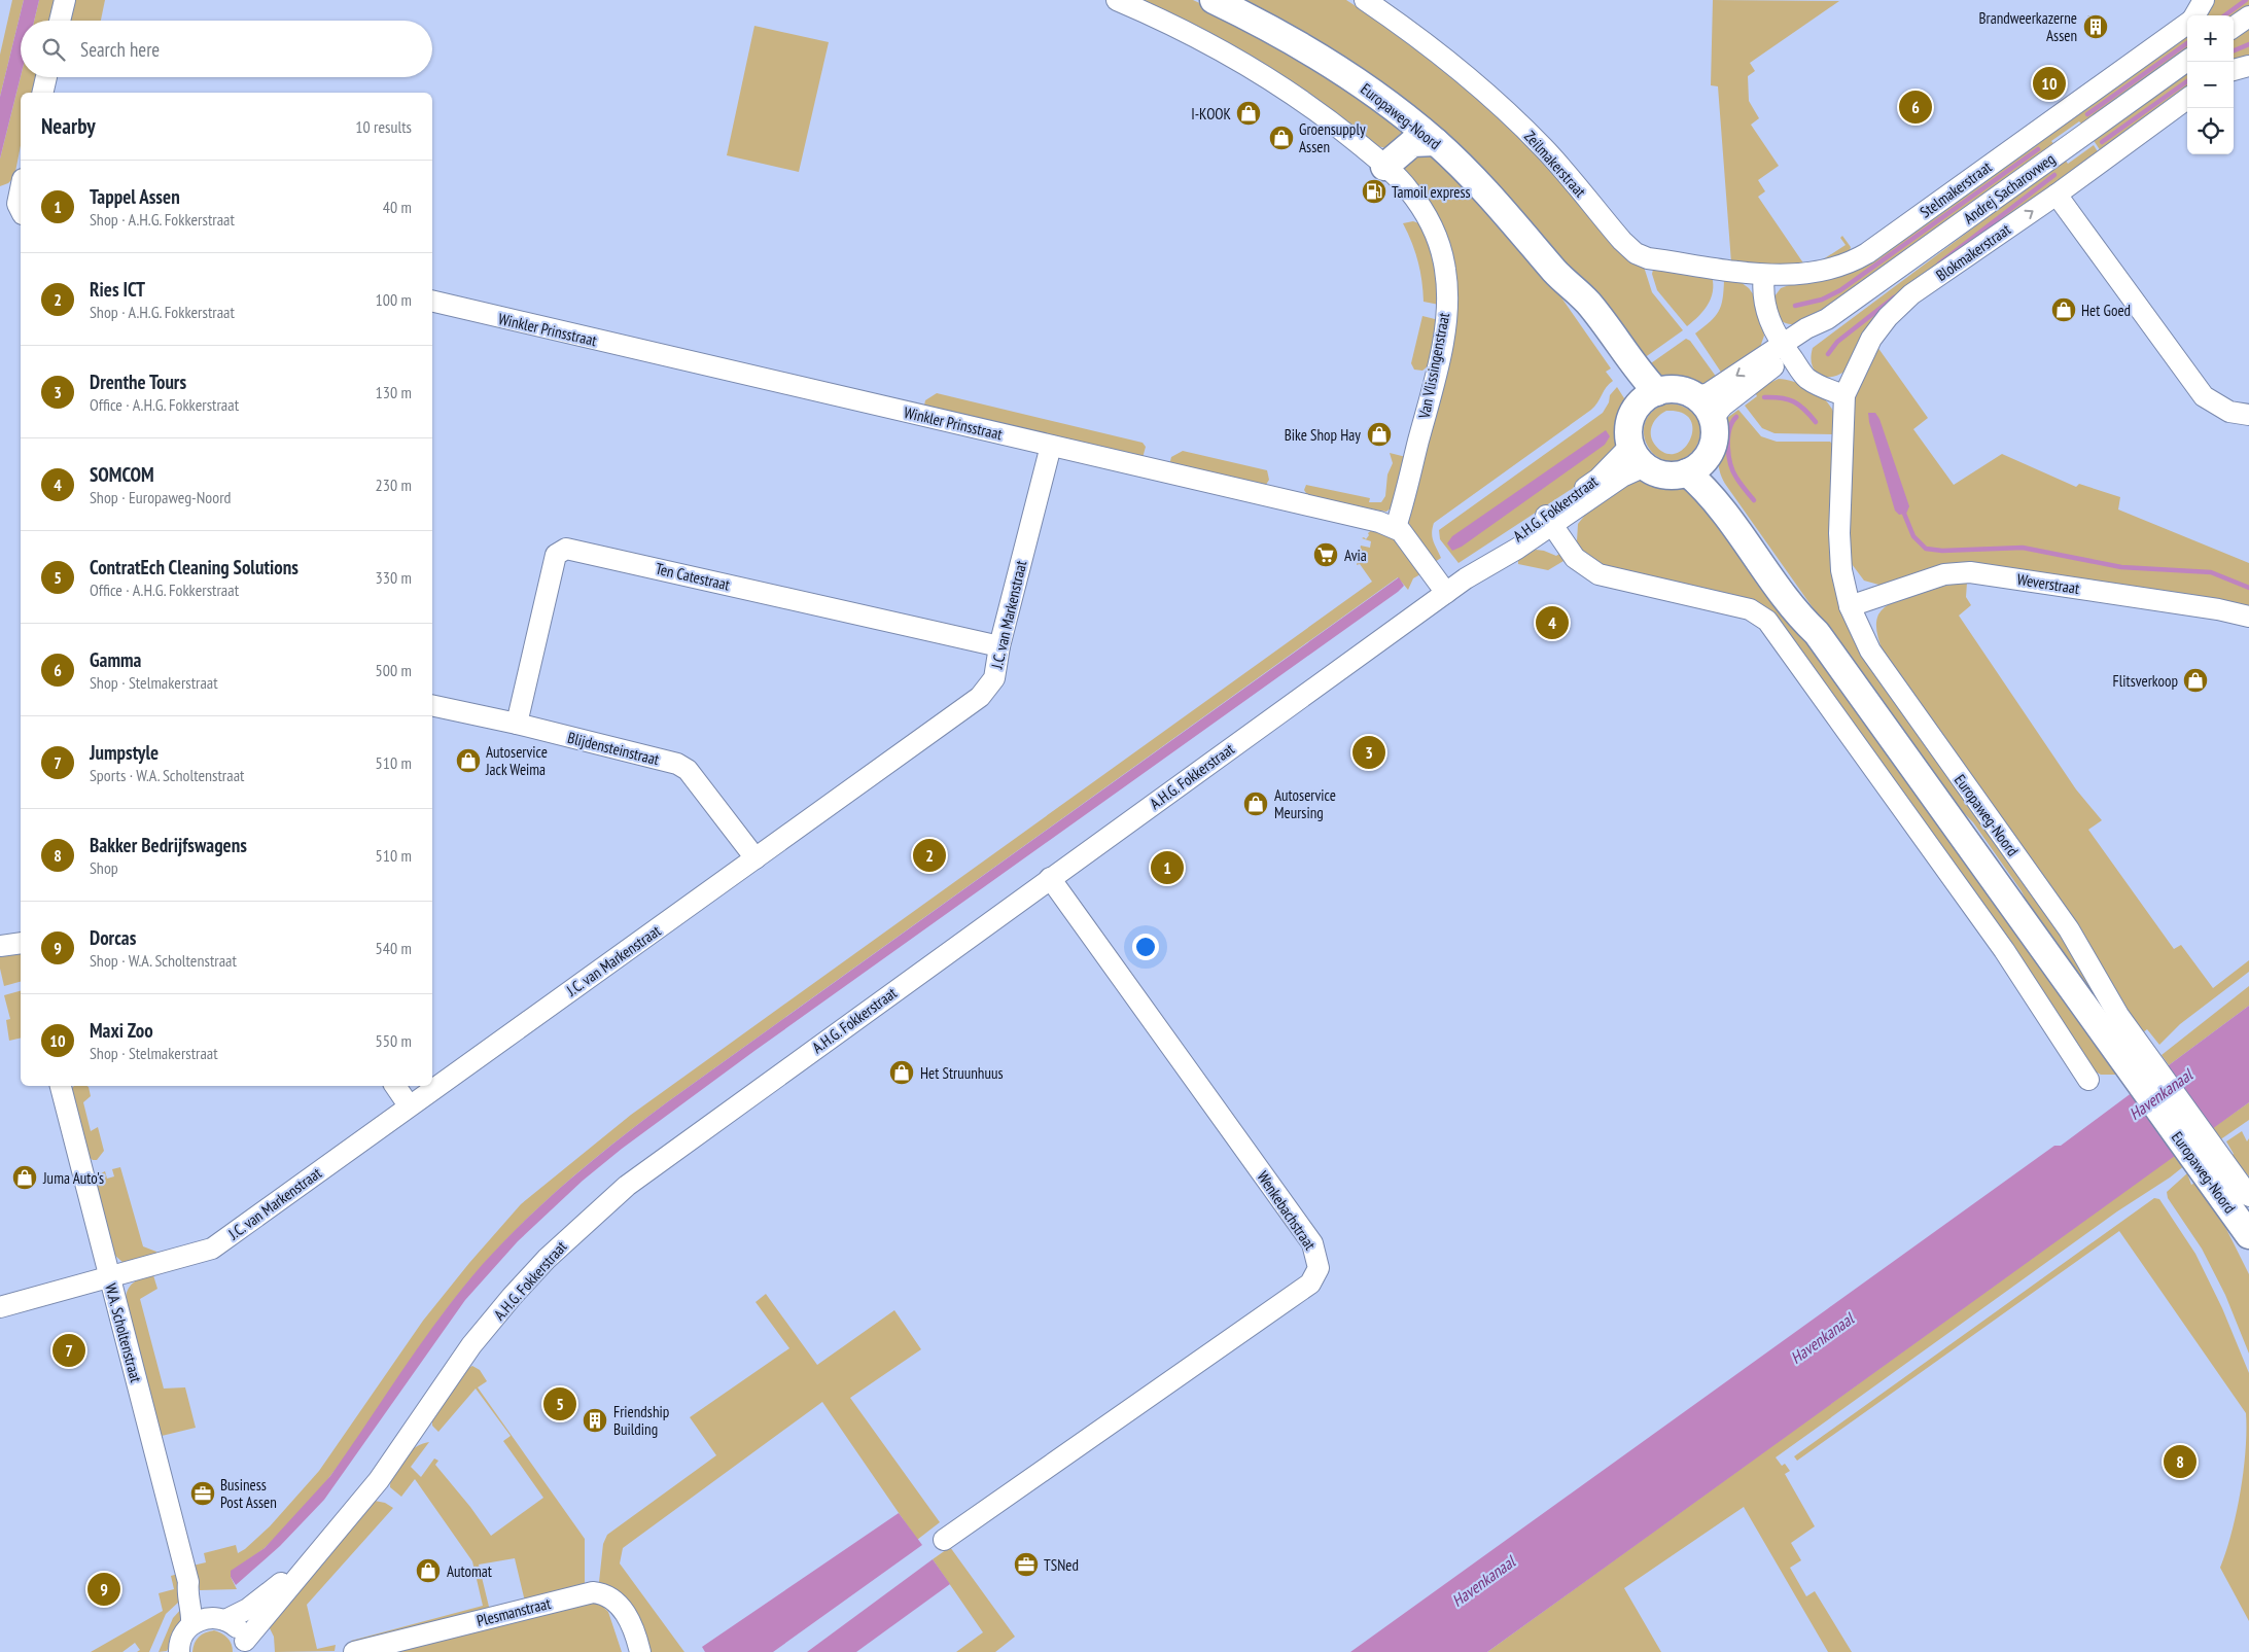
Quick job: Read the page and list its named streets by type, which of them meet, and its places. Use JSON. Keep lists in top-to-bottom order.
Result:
{
  "streets": {
    "main road": ["Europaweg-Noord"],
    "street": [
      "Zeilmakerstraat",
      "Andrej Sacharovweg",
      "Stelmakerstraat",
      "Blokmakerstraat",
      "Winkler Prinsstraat",
      "Van Vlissingenstraat",
      "A.H.G. Fokkerstraat",
      "Ten Catestraat",
      "Weverstraat",
      "J.C. van Markenstraat",
      "Blijdensteinstraat",
      "Wenkebachstraat",
      "W.A. Scholtenstraat",
      "Plesmanstraat"
    ]
  },
  "crossings": [
    ["Europaweg-Noord", "Andrej Sacharovweg"],
    ["Europaweg-Noord", "Blokmakerstraat"],
    ["Europaweg-Noord", "A.H.G. Fokkerstraat"],
    ["Europaweg-Noord", "Weverstraat"],
    ["Zeilmakerstraat", "Stelmakerstraat"],
    ["Andrej Sacharovweg", "A.H.G. Fokkerstraat"],
    ["Winkler Prinsstraat", "Van Vlissingenstraat"],
    ["Winkler Prinsstraat", "J.C. van Markenstraat"],
    ["A.H.G. Fokkerstraat", "Wenkebachstraat"],
    ["A.H.G. Fokkerstraat", "W.A. Scholtenstraat"],
    ["Ten Catestraat", "J.C. van Markenstraat"],
    ["Ten Catestraat", "Blijdensteinstraat"],
    ["J.C. van Markenstraat", "Blijdensteinstraat"],
    ["J.C. van Markenstraat", "W.A. Scholtenstraat"]
  ],
  "one_way": ["Blokmakerstraat"],
  "water": ["Havenkanaal"],
  "places": {
    "building": ["Brandweerkazerne Assen", "Friendship Building"],
    "shop": [
      "I-KOOK",
      "Groensupply Assen",
      "Het Goed",
      "Bike Shop Hay",
      "Flitsverkoop",
      "Autoservice Jack Weima",
      "Autoservice Meursing",
      "Het Struunhuus",
      "Juma Auto's",
      "Automat"
    ],
    "fuel station": ["Tamoil express"],
    "supermarket": ["Avia"],
    "office": ["Business Post Assen", "TSNed"]
  },
  "page": {
    "map_buttons": ["+", "−"],
    "search": "Search here",
    "pins": [
      "10",
      "6",
      "4",
      "3",
      "2",
      "1",
      "7",
      "5",
      "8",
      "9"
    ],
    "heading": ["Nearby", "10 results"],
    "list": [
      {
        "mark": "1",
        "name": "Tappel Assen",
        "note": "Shop · A.H.G. Fokkerstraat",
        "value": "40 m"
      },
      {
        "mark": "2",
        "name": "Ries ICT",
        "note": "Shop · A.H.G. Fokkerstraat",
        "value": "100 m"
      },
      {
        "mark": "3",
        "name": "Drenthe Tours",
        "note": "Office · A.H.G. Fokkerstraat",
        "value": "130 m"
      },
      {
        "mark": "4",
        "name": "SOMCOM",
        "note": "Shop · Europaweg-Noord",
        "value": "230 m"
      },
      {
        "mark": "5",
        "name": "ContratEch Cleaning Solutions",
        "note": "Office · A.H.G. Fokkerstraat",
        "value": "330 m"
      },
      {
        "mark": "6",
        "name": "Gamma",
        "note": "Shop · Stelmakerstraat",
        "value": "500 m"
      },
      {
        "mark": "7",
        "name": "Jumpstyle",
        "note": "Sports · W.A. Scholtenstraat",
        "value": "510 m"
      },
      {
        "mark": "8",
        "name": "Bakker Bedrijfswagens",
        "note": "Shop",
        "value": "510 m"
      },
      {
        "mark": "9",
        "name": "Dorcas",
        "note": "Shop · W.A. Scholtenstraat",
        "value": "540 m"
      },
      {
        "mark": "10",
        "name": "Maxi Zoo",
        "note": "Shop · Stelmakerstraat",
        "value": "550 m"
      }
    ]
  }
}
